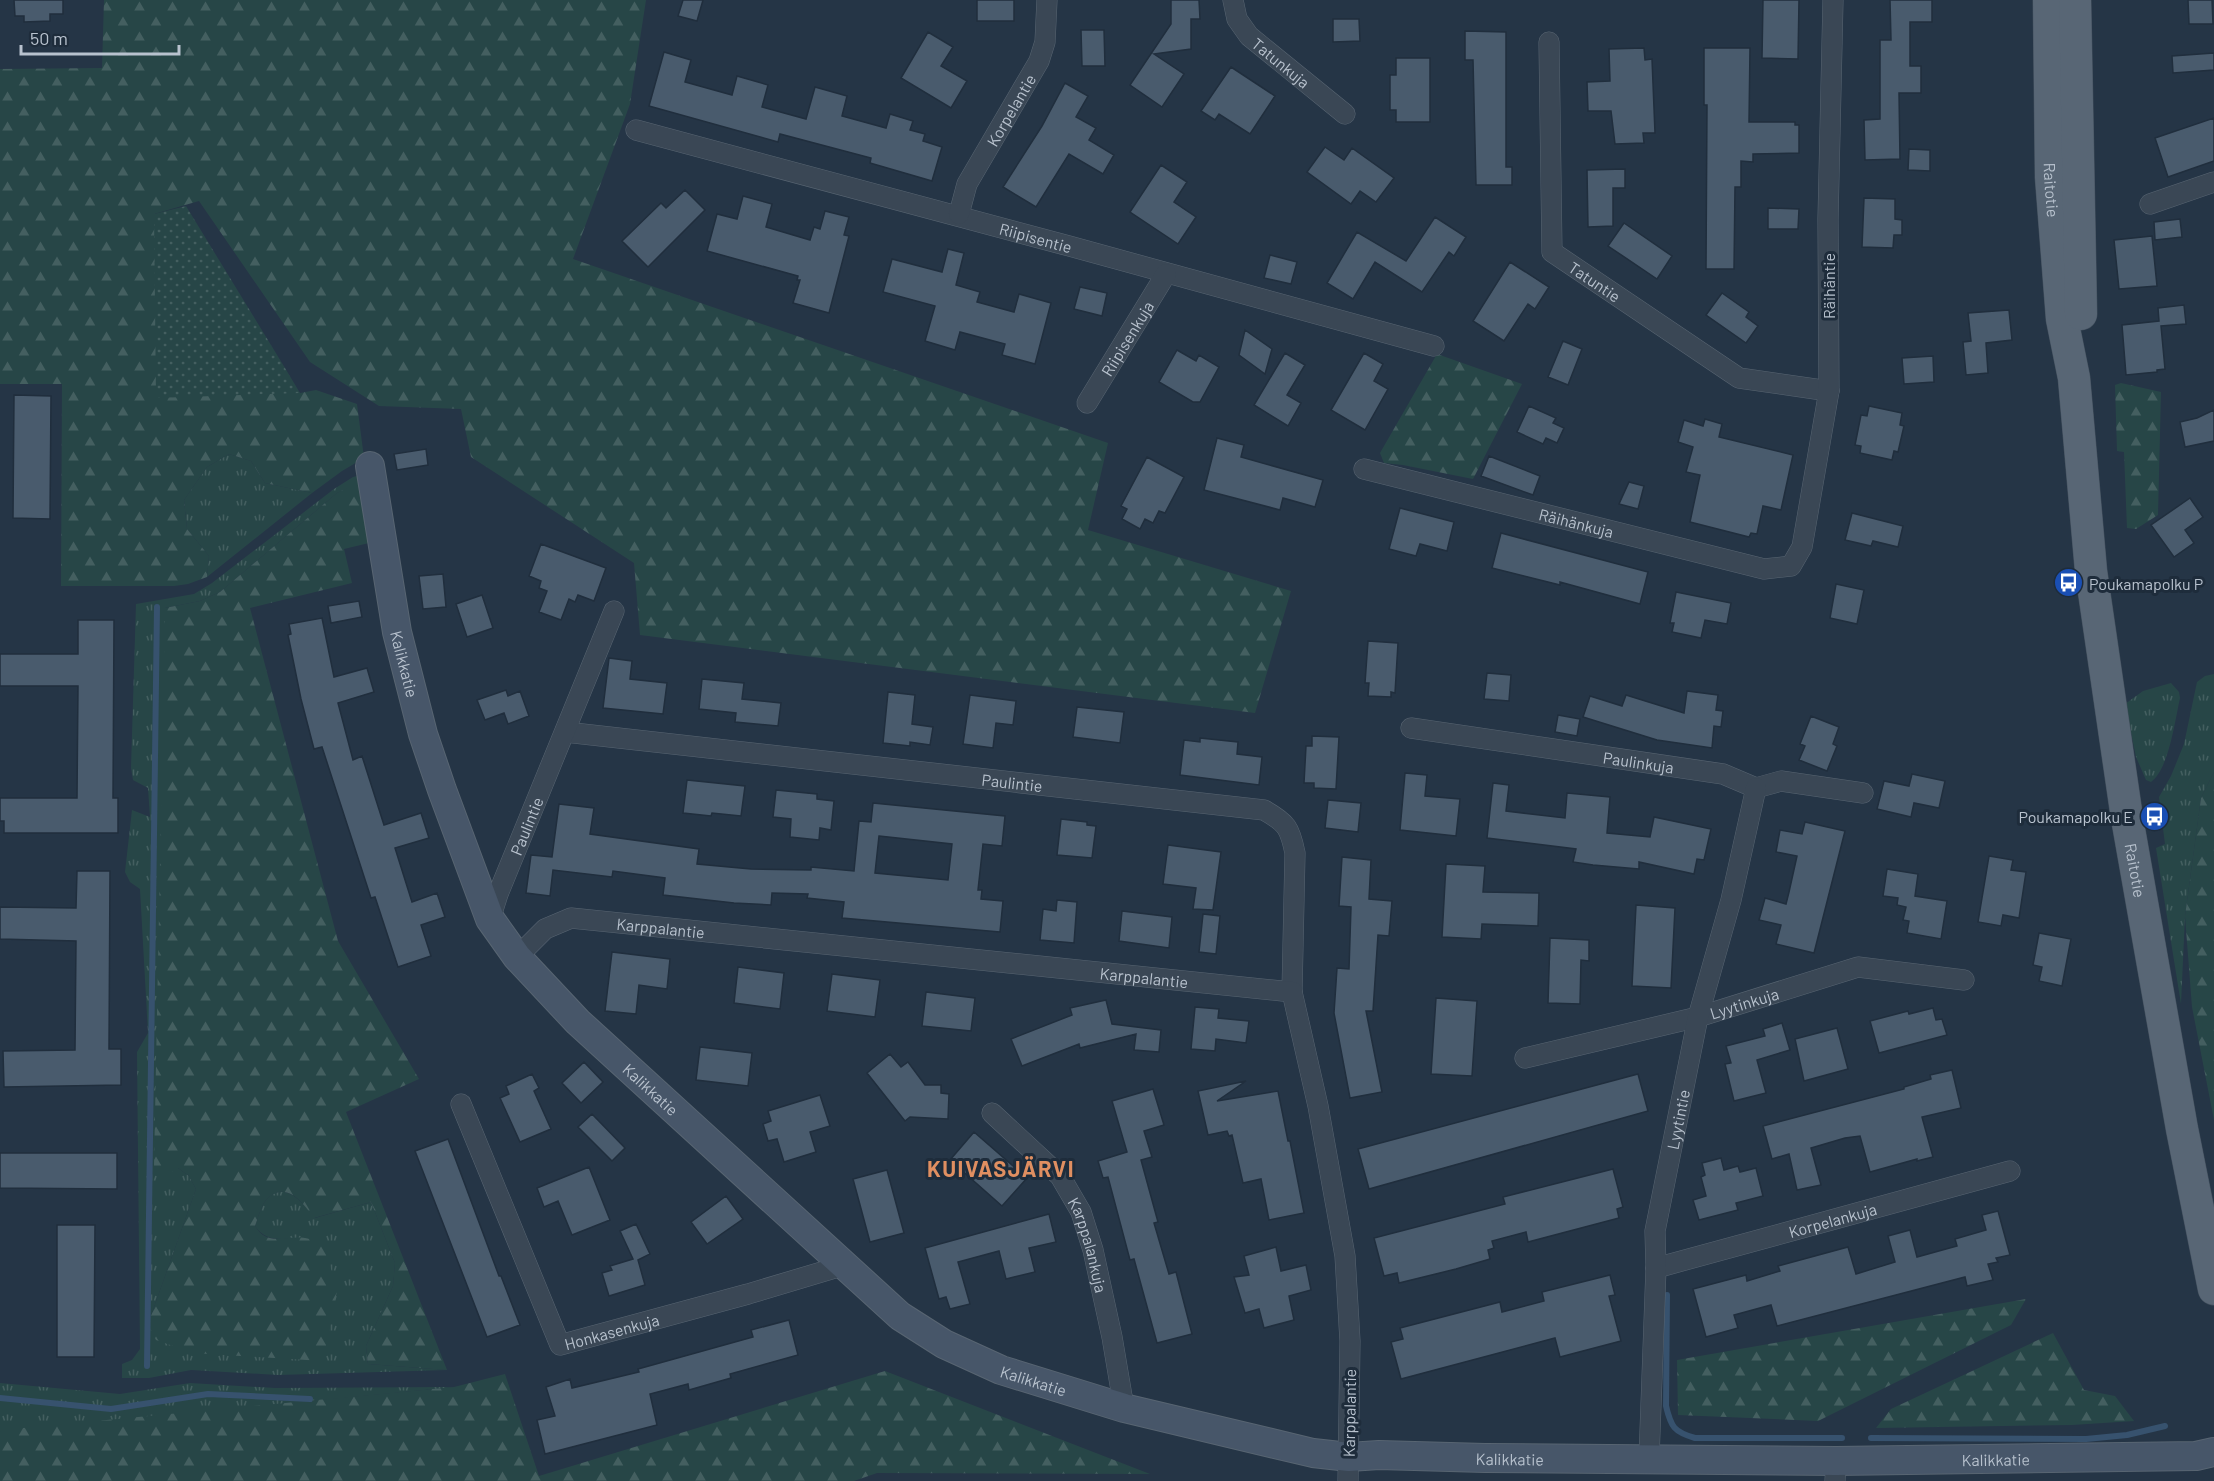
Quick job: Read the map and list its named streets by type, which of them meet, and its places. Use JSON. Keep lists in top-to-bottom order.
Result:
{
  "streets": {
    "main road": ["Raitotie"],
    "street": [
      "Tatunkuja",
      "Korpelantie",
      "Riipisentie",
      "Tatuntie",
      "Räihäntie",
      "Riipisenkuja",
      "Räihänkuja",
      "Kalikkatie",
      "Paulinkuja",
      "Paulintie",
      "Karppalantie",
      "Lyytinkuja",
      "Lyytintie",
      "Korpelankuja",
      "Karppalankuja",
      "Honkasenkuja"
    ]
  },
  "crossings": [
    ["Korpelantie", "Riipisentie"],
    ["Riipisentie", "Riipisenkuja"],
    ["Tatuntie", "Räihäntie"],
    ["Räihäntie", "Räihänkuja"],
    ["Kalikkatie", "Paulintie"],
    ["Kalikkatie", "Karppalantie"],
    ["Kalikkatie", "Lyytintie"],
    ["Kalikkatie", "Karppalankuja"],
    ["Kalikkatie", "Honkasenkuja"],
    ["Paulinkuja", "Lyytintie"],
    ["Paulintie", "Karppalantie"],
    ["Lyytinkuja", "Lyytintie"],
    ["Lyytintie", "Korpelankuja"]
  ],
  "districts": ["KUIVASJÄRVI"],
  "places": {
    "bus stop": ["Poukamapolku P", "Poukamapolku E"]
  },
  "scale_bar": "50 m"
}
